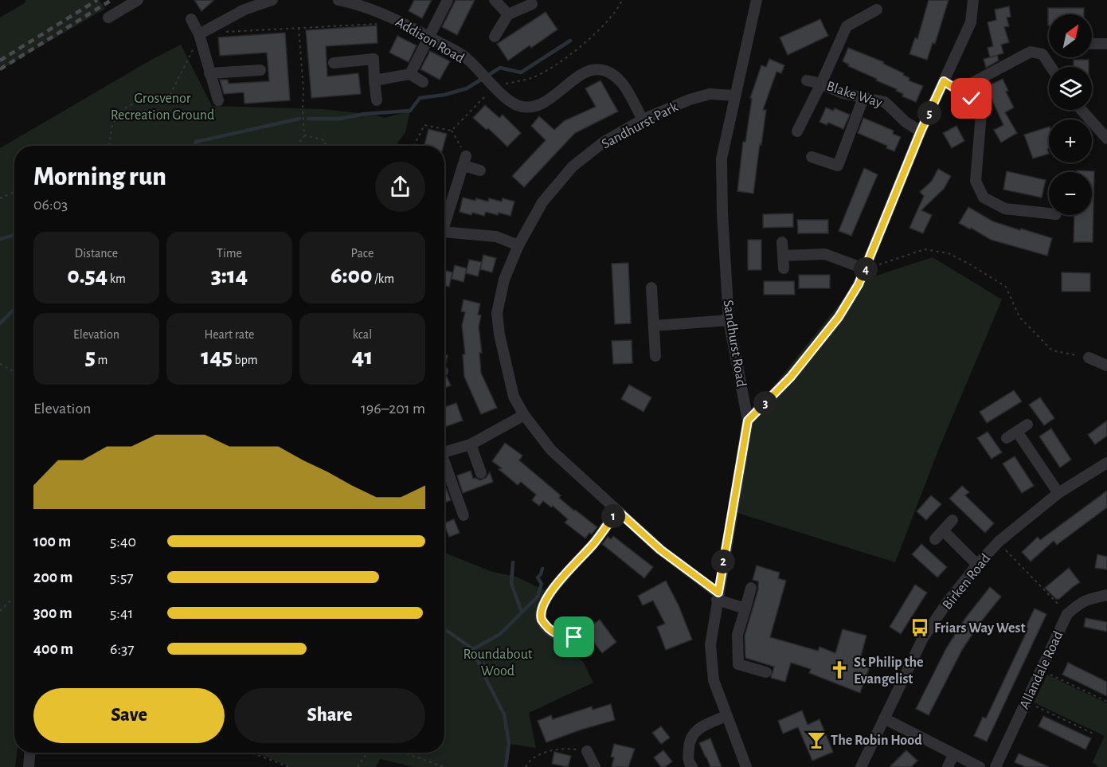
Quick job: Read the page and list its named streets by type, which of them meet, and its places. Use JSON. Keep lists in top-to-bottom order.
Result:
{
  "streets": {
    "street": [
      "Addison Road",
      "Blake Way",
      "Sandhurst Park",
      "Sandhurst Road",
      "Birken Road",
      "Allandale Road"
    ]
  },
  "crossings": [
    ["Addison Road", "Sandhurst Park"],
    ["Sandhurst Park", "Sandhurst Road"]
  ],
  "parks": ["Grosvenor Recreation Ground", "Roundabout Wood"],
  "places": {
    "bus stop": ["Friars Way West"],
    "church": ["St Philip the Evangelist"],
    "bar": ["The Robin Hood"]
  },
  "north": "top right",
  "page": {
    "map_buttons": ["+", "−"],
    "pins": [
      "5",
      "4",
      "3",
      "1",
      "2"
    ],
    "heading": ["Morning run", "06:03"],
    "stats": [
      ["Distance", "0.54 km"],
      ["Time", "3:14"],
      ["Pace", "6:00 /km"],
      ["Elevation", "5 m"],
      ["Heart rate", "145 bpm"],
      ["kcal", "41"]
    ],
    "chart": ["Elevation", "196–201 m"],
    "list": [
      {
        "name": "100 m",
        "note": "5:40"
      },
      {
        "name": "200 m",
        "note": "5:57"
      },
      {
        "name": "300 m",
        "note": "5:41"
      },
      {
        "name": "400 m",
        "note": "6:37"
      }
    ],
    "buttons": ["Save", "Share"]
  }
}
